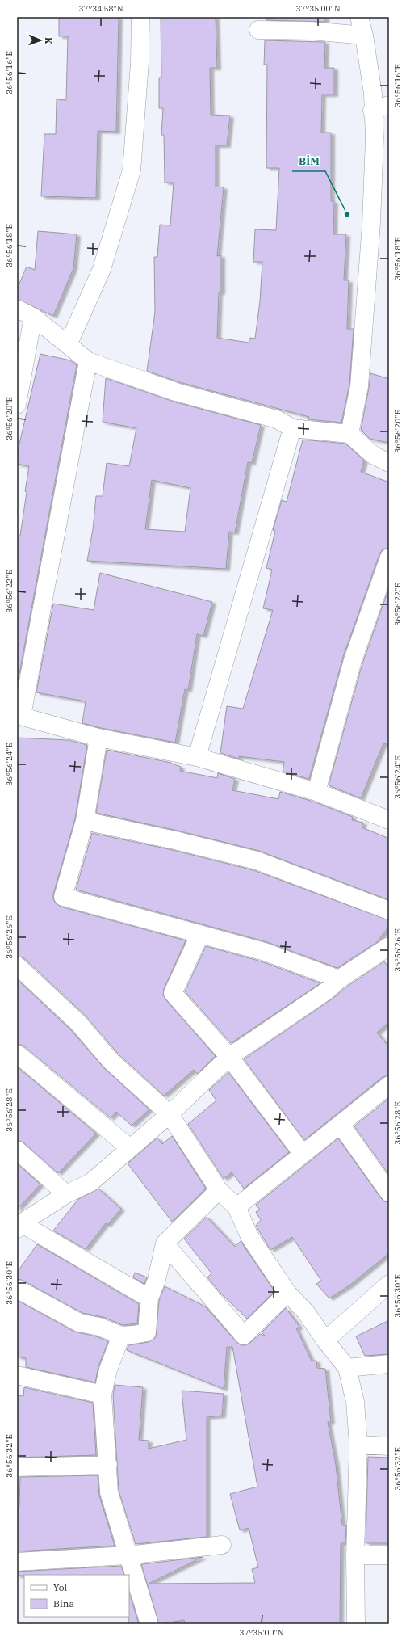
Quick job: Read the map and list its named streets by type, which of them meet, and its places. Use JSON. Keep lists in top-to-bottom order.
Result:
{
  "places": ["BİM"],
  "legend": ["Yol", "Bina"],
  "north": "right",
  "coordinates": [
    "37°34'58\"N",
    "37°35'00\"N",
    "36°56'16\"E",
    "36°56'18\"E",
    "36°56'20\"E",
    "36°56'22\"E",
    "36°56'24\"E",
    "36°56'26\"E",
    "36°56'28\"E",
    "36°56'30\"E",
    "36°56'32\"E"
  ]
}
